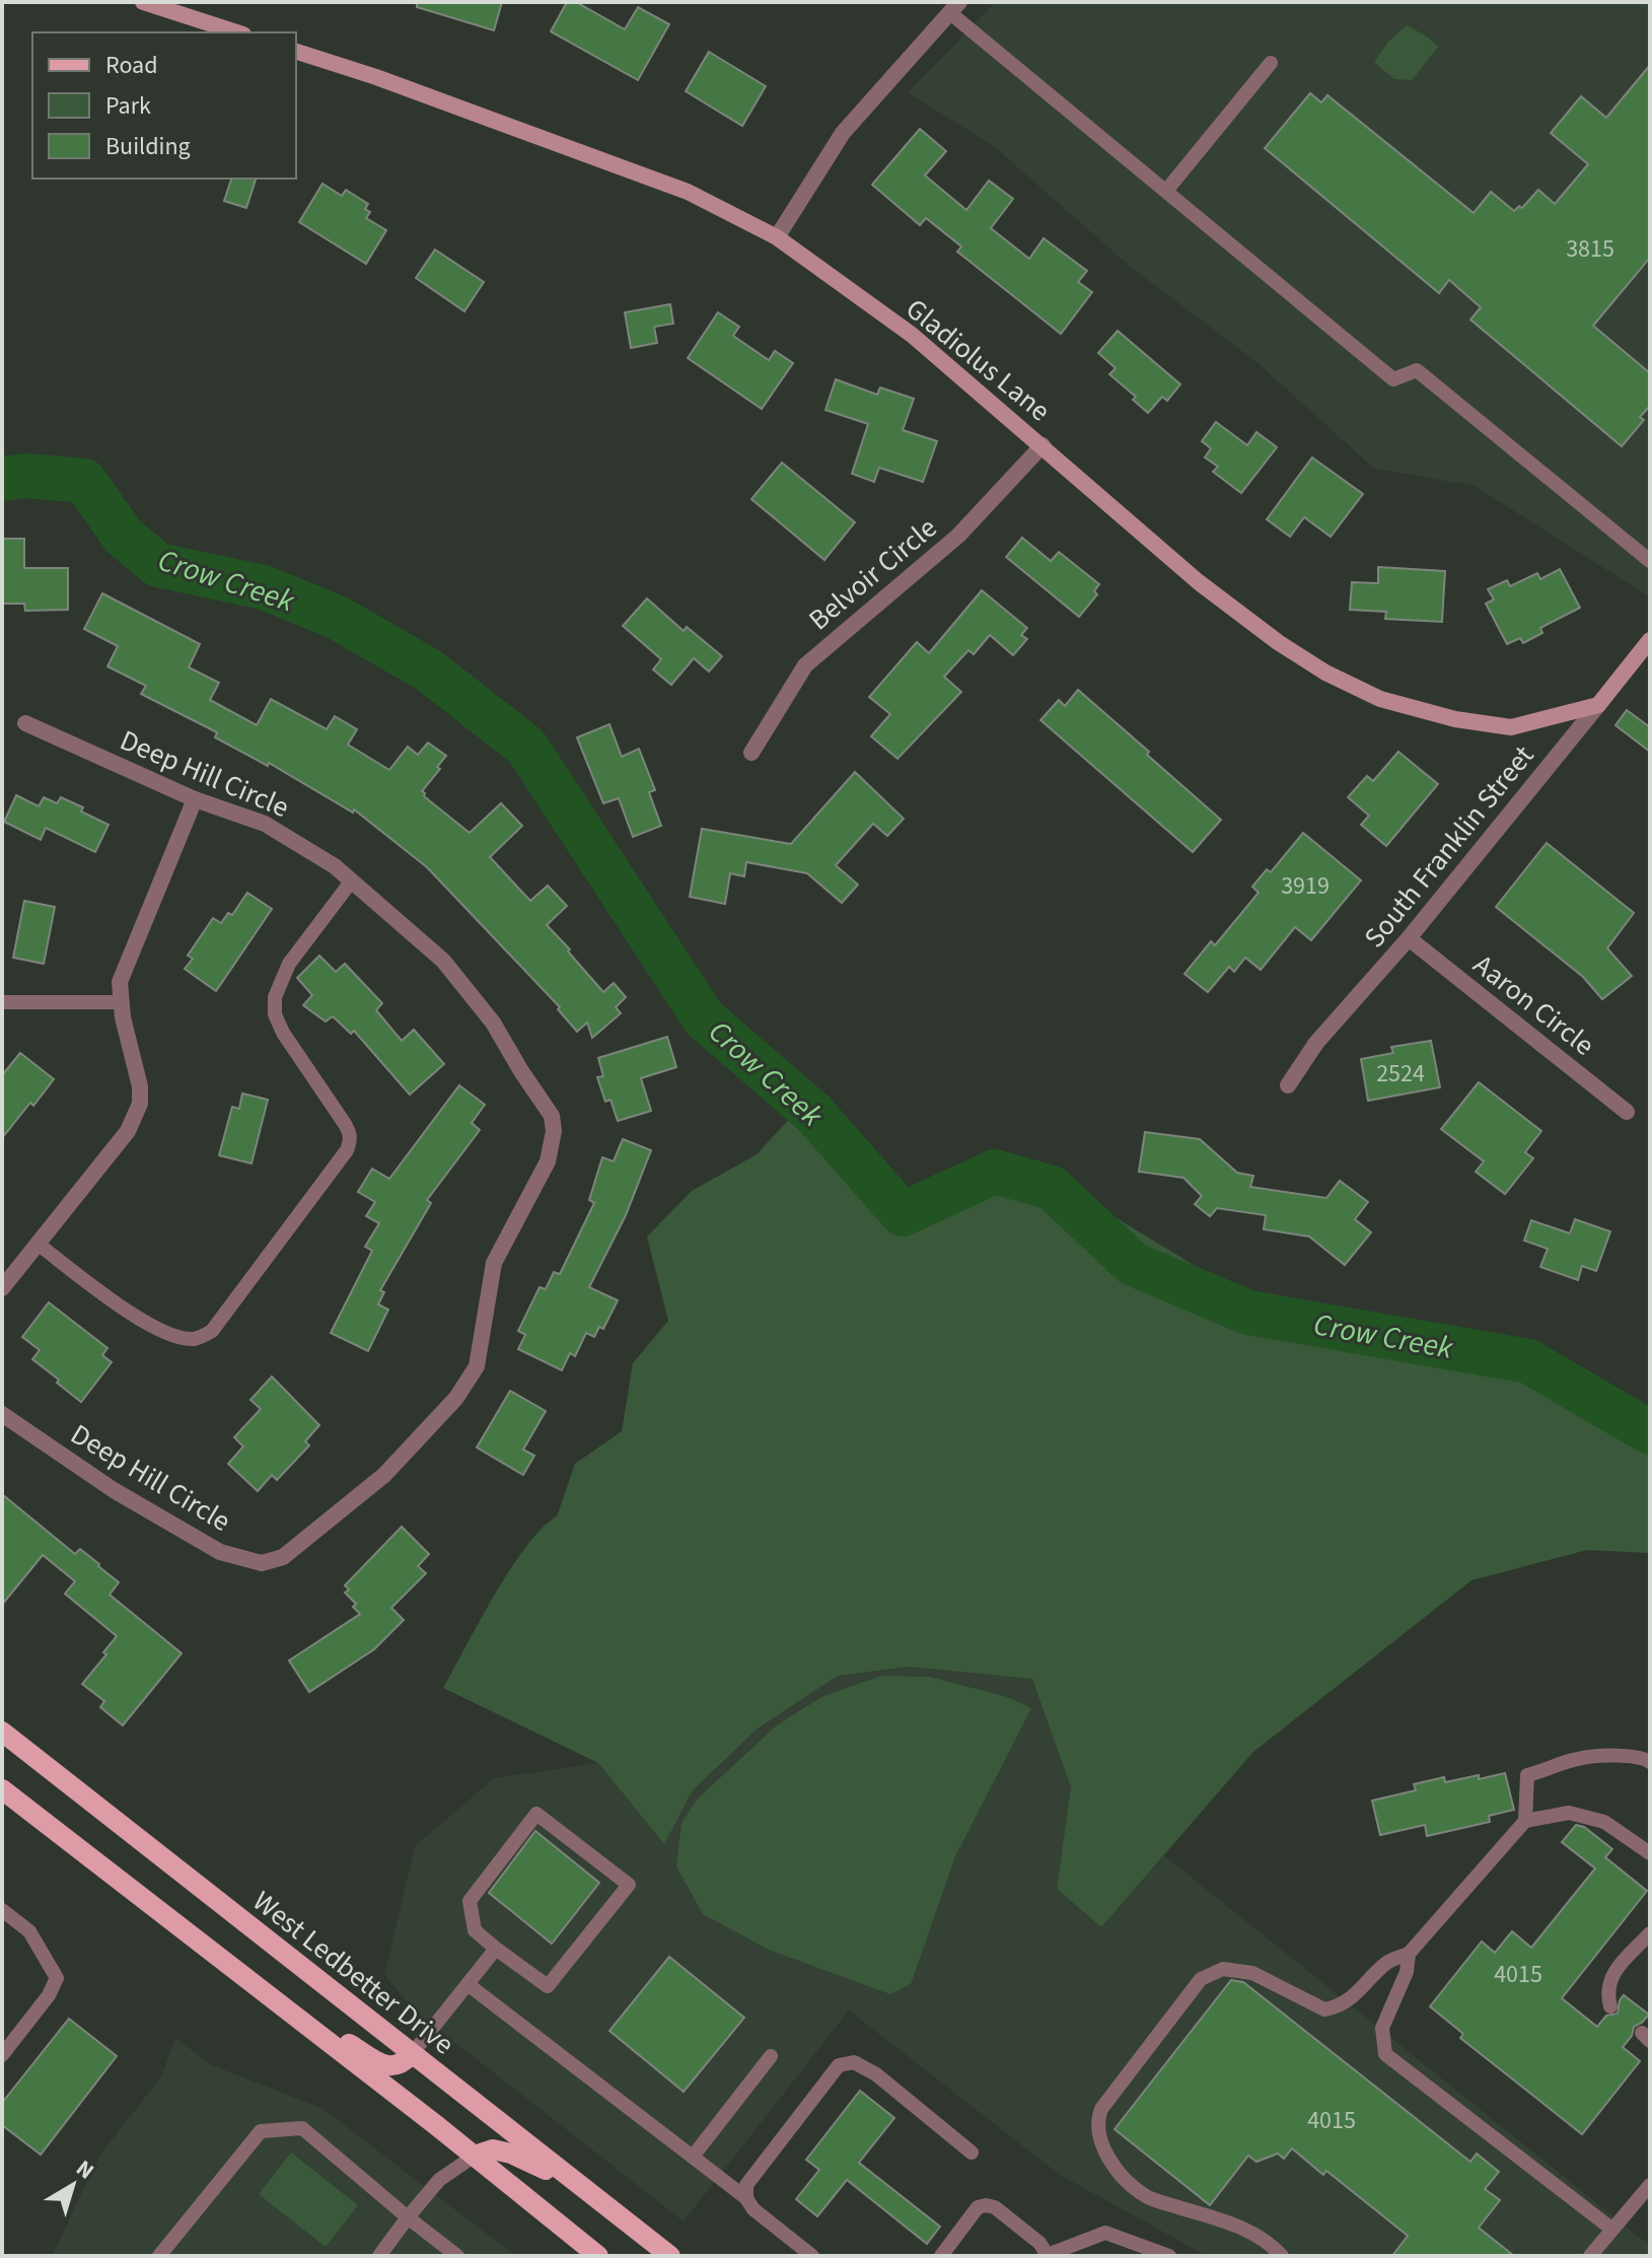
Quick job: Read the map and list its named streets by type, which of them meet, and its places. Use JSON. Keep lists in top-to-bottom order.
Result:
{
  "streets": {
    "main road": ["West Ledbetter Drive"],
    "street": [
      "Gladiolus Lane",
      "Belvoir Circle",
      "Deep Hill Circle",
      "South Franklin Street",
      "Aaron Circle"
    ]
  },
  "crossings": [
    ["Gladiolus Lane", "Belvoir Circle"],
    ["Gladiolus Lane", "South Franklin Street"],
    ["South Franklin Street", "Aaron Circle"]
  ],
  "water": ["Crow Creek"],
  "house_numbers": [
    "3815",
    "3919",
    "2524",
    "4015",
    "4015"
  ],
  "legend": ["Road", "Park", "Building"],
  "north": "top right"
}
